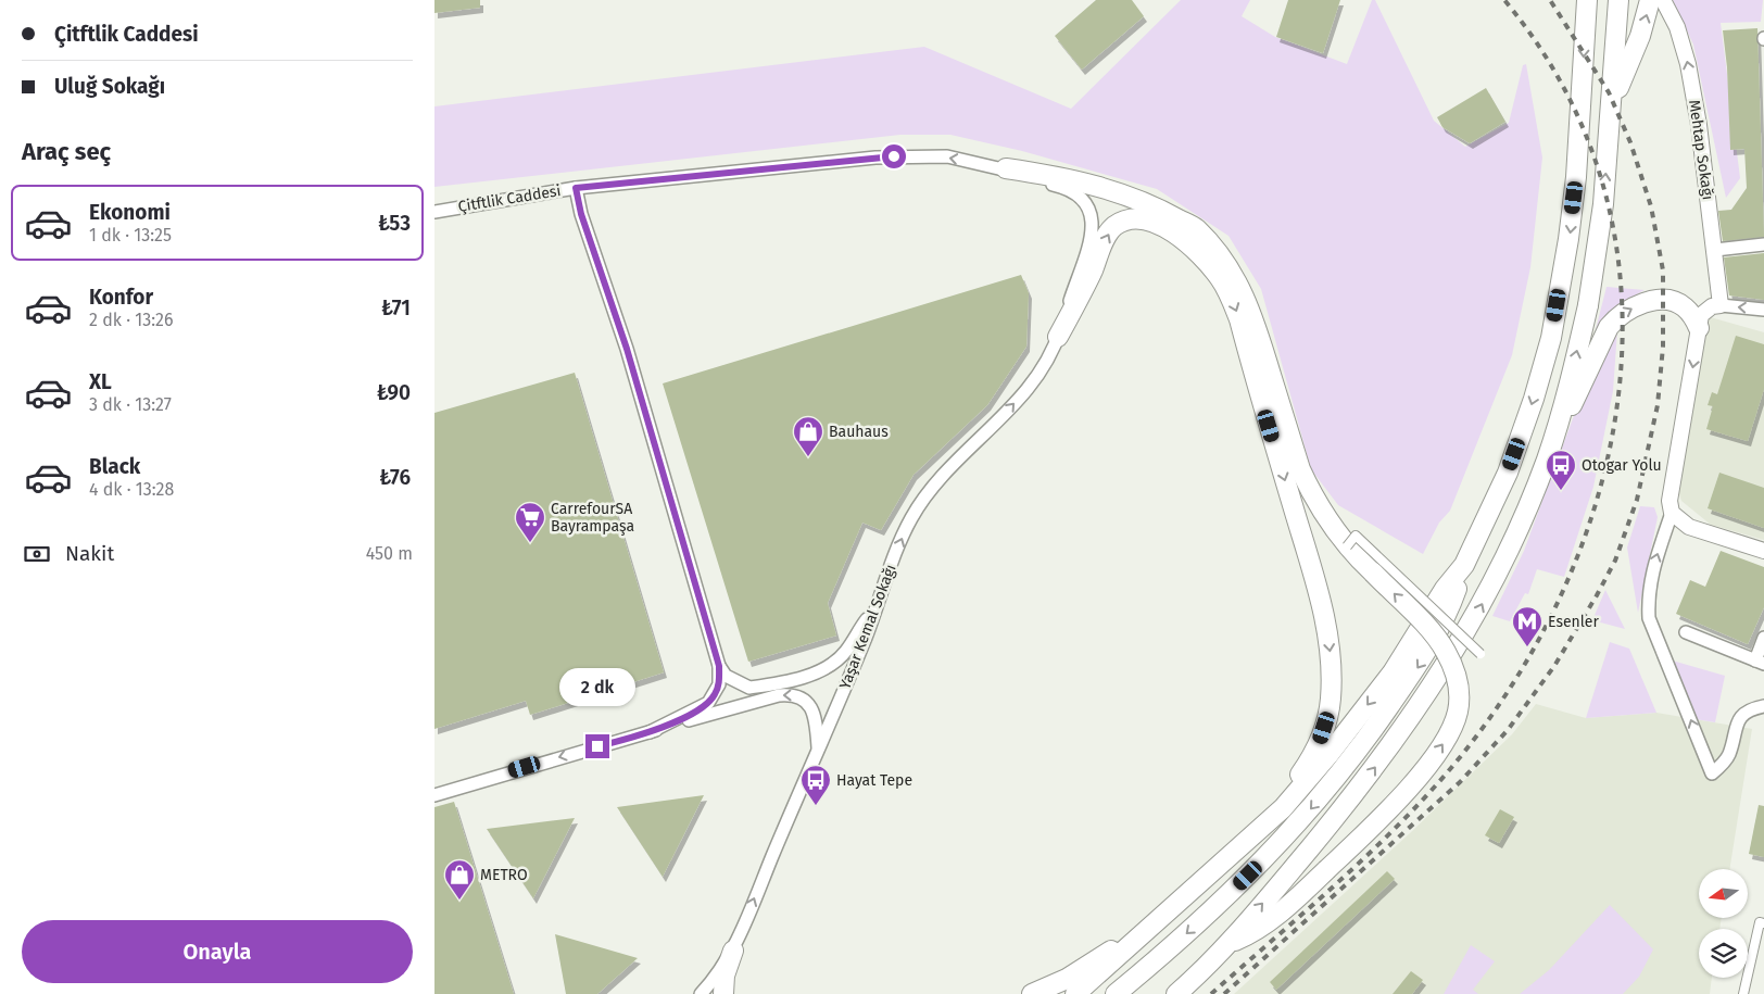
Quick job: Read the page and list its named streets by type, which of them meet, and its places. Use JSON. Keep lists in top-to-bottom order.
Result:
{
  "streets": {
    "street": ["Mehtap Sokağı", "Çitftlik Caddesi", "Yaşar Kemal Sokağı"]
  },
  "crossings": [
    ["Çitftlik Caddesi", "Yaşar Kemal Sokağı"]
  ],
  "one_way": ["Mehtap Sokağı", "Çitftlik Caddesi", "Yaşar Kemal Sokağı"],
  "places": {
    "shop": ["Bauhaus", "METRO"],
    "bus stop": ["Otogar Yolu", "Hayat Tepe"],
    "supermarket": ["CarrefourSA Bayrampaşa"],
    "metro station": ["Esenler"]
  },
  "north": "left",
  "page": {
    "banner": ["Çitftlik Caddesi", "Uluğ Sokağı"],
    "heading": "Araç seç",
    "list": [
      {
        "name": "Ekonomi",
        "note": "1 dk · 13:25",
        "value": "₺53"
      },
      {
        "name": "Konfor",
        "note": "2 dk · 13:26",
        "value": "₺71"
      },
      {
        "name": "XL",
        "note": "3 dk · 13:27",
        "value": "₺90"
      },
      {
        "name": "Black",
        "note": "4 dk · 13:28",
        "value": "₺76"
      }
    ],
    "pay": ["Nakit", "450 m"],
    "bubble": "2 dk",
    "buttons": "Onayla"
  }
}
